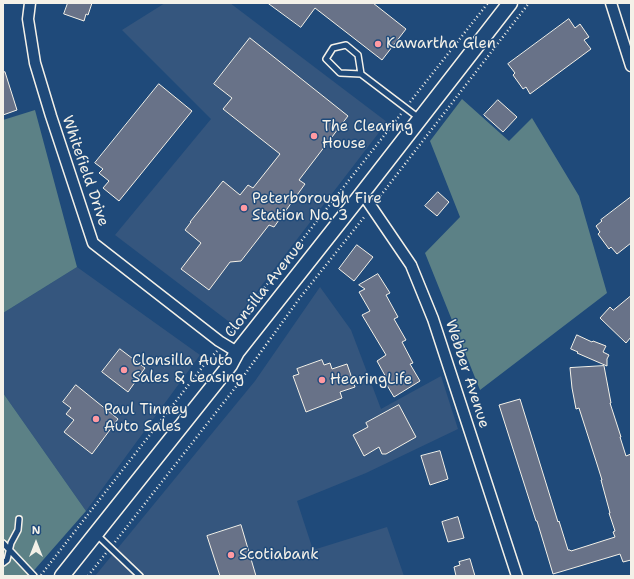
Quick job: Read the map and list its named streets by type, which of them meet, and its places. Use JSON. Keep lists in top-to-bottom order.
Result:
{
  "streets": {
    "main road": ["Clonsilla Avenue"],
    "street": ["Whitefield Drive", "Webber Avenue"]
  },
  "crossings": [
    ["Whitefield Drive", "Clonsilla Avenue"],
    ["Clonsilla Avenue", "Webber Avenue"]
  ],
  "places": [
    "Kawartha Glen",
    "The Clearing House",
    "Peterborough Fire Station No. 3",
    "Clonsilla Auto Sales & Leasing",
    "HearingLife",
    "Paul Tinney Auto Sales",
    "Scotiabank"
  ],
  "north": "top"
}
